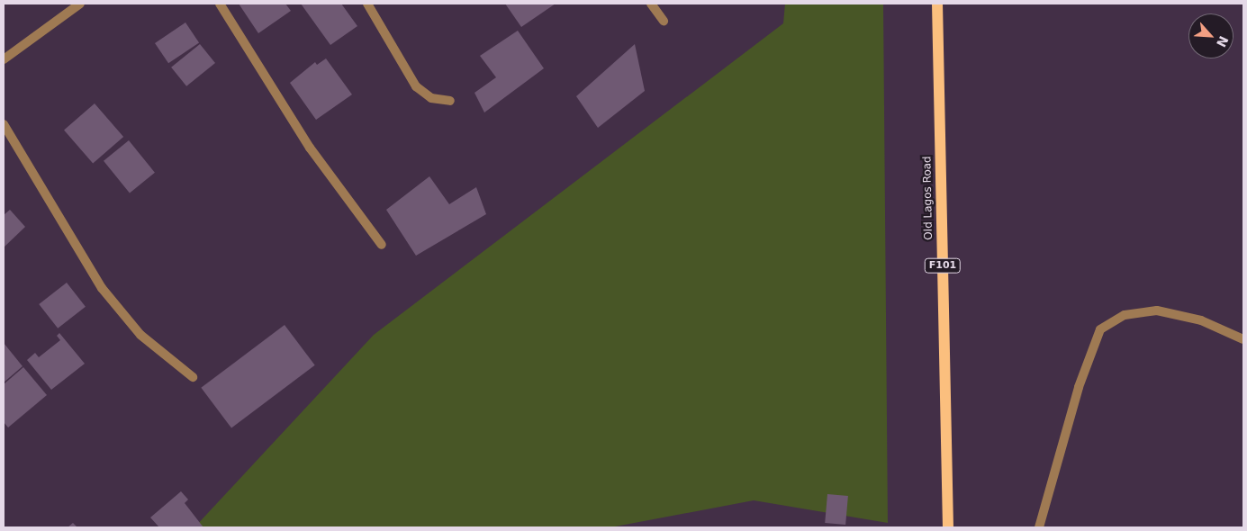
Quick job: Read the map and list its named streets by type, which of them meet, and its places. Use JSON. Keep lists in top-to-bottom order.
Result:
{
  "streets": {
    "main road": ["Old Lagos Road", "F101"]
  },
  "north": "bottom right"
}
